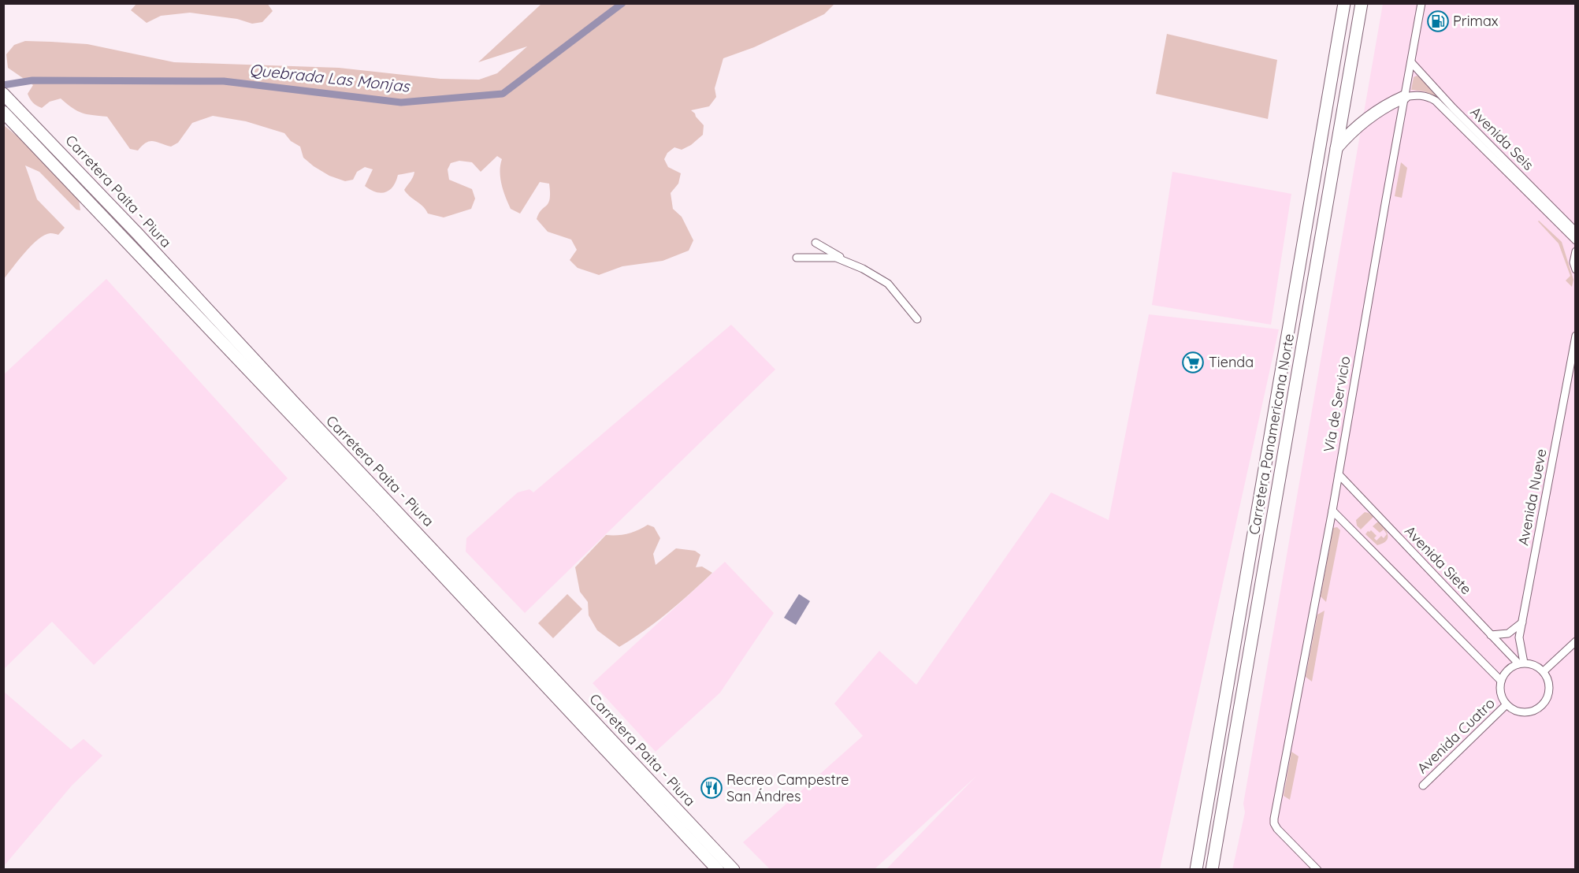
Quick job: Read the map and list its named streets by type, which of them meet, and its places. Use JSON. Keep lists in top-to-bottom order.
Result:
{
  "streets": {
    "highway": ["Carretera Paita - Piura", "Carretera Panamericana Norte"],
    "street": [
      "Avenida Seis",
      "Vía de Servicio",
      "Avenida Nueve",
      "Avenida Siete",
      "Avenida Cuatro"
    ]
  },
  "crossings": [
    ["Avenida Seis", "Vía de Servicio"],
    ["Vía de Servicio", "Avenida Siete"],
    ["Avenida Nueve", "Avenida Siete"],
    ["Avenida Nueve", "Avenida Cuatro"],
    ["Avenida Siete", "Avenida Cuatro"]
  ],
  "water": ["Quebrada Las Monjas"],
  "places": {
    "fuel station": ["Primax"],
    "supermarket": ["Tienda"],
    "restaurant": ["Recreo Campestre San Ándres"]
  }
}
